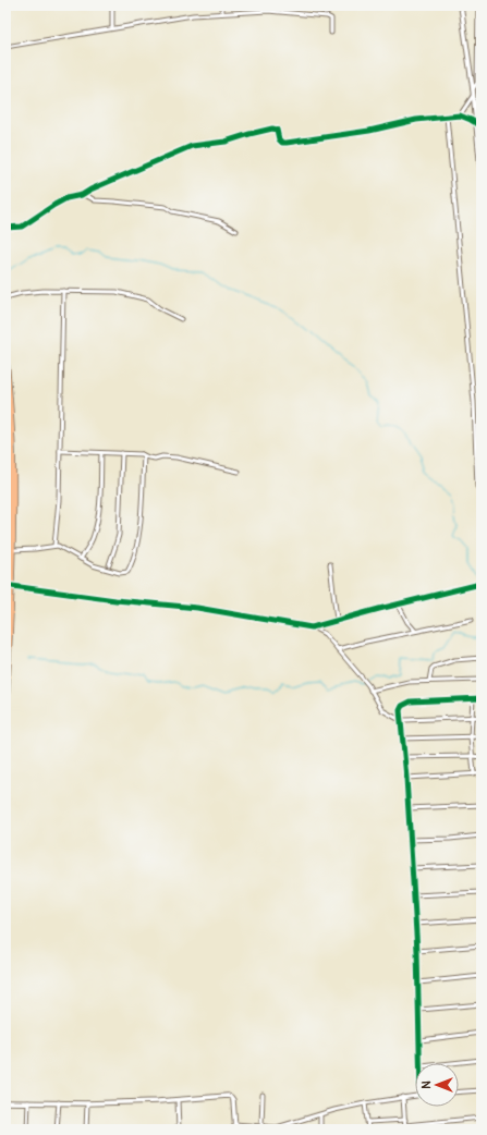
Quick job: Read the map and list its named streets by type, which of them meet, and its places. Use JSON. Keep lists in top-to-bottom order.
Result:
{
  "north": "left"
}
